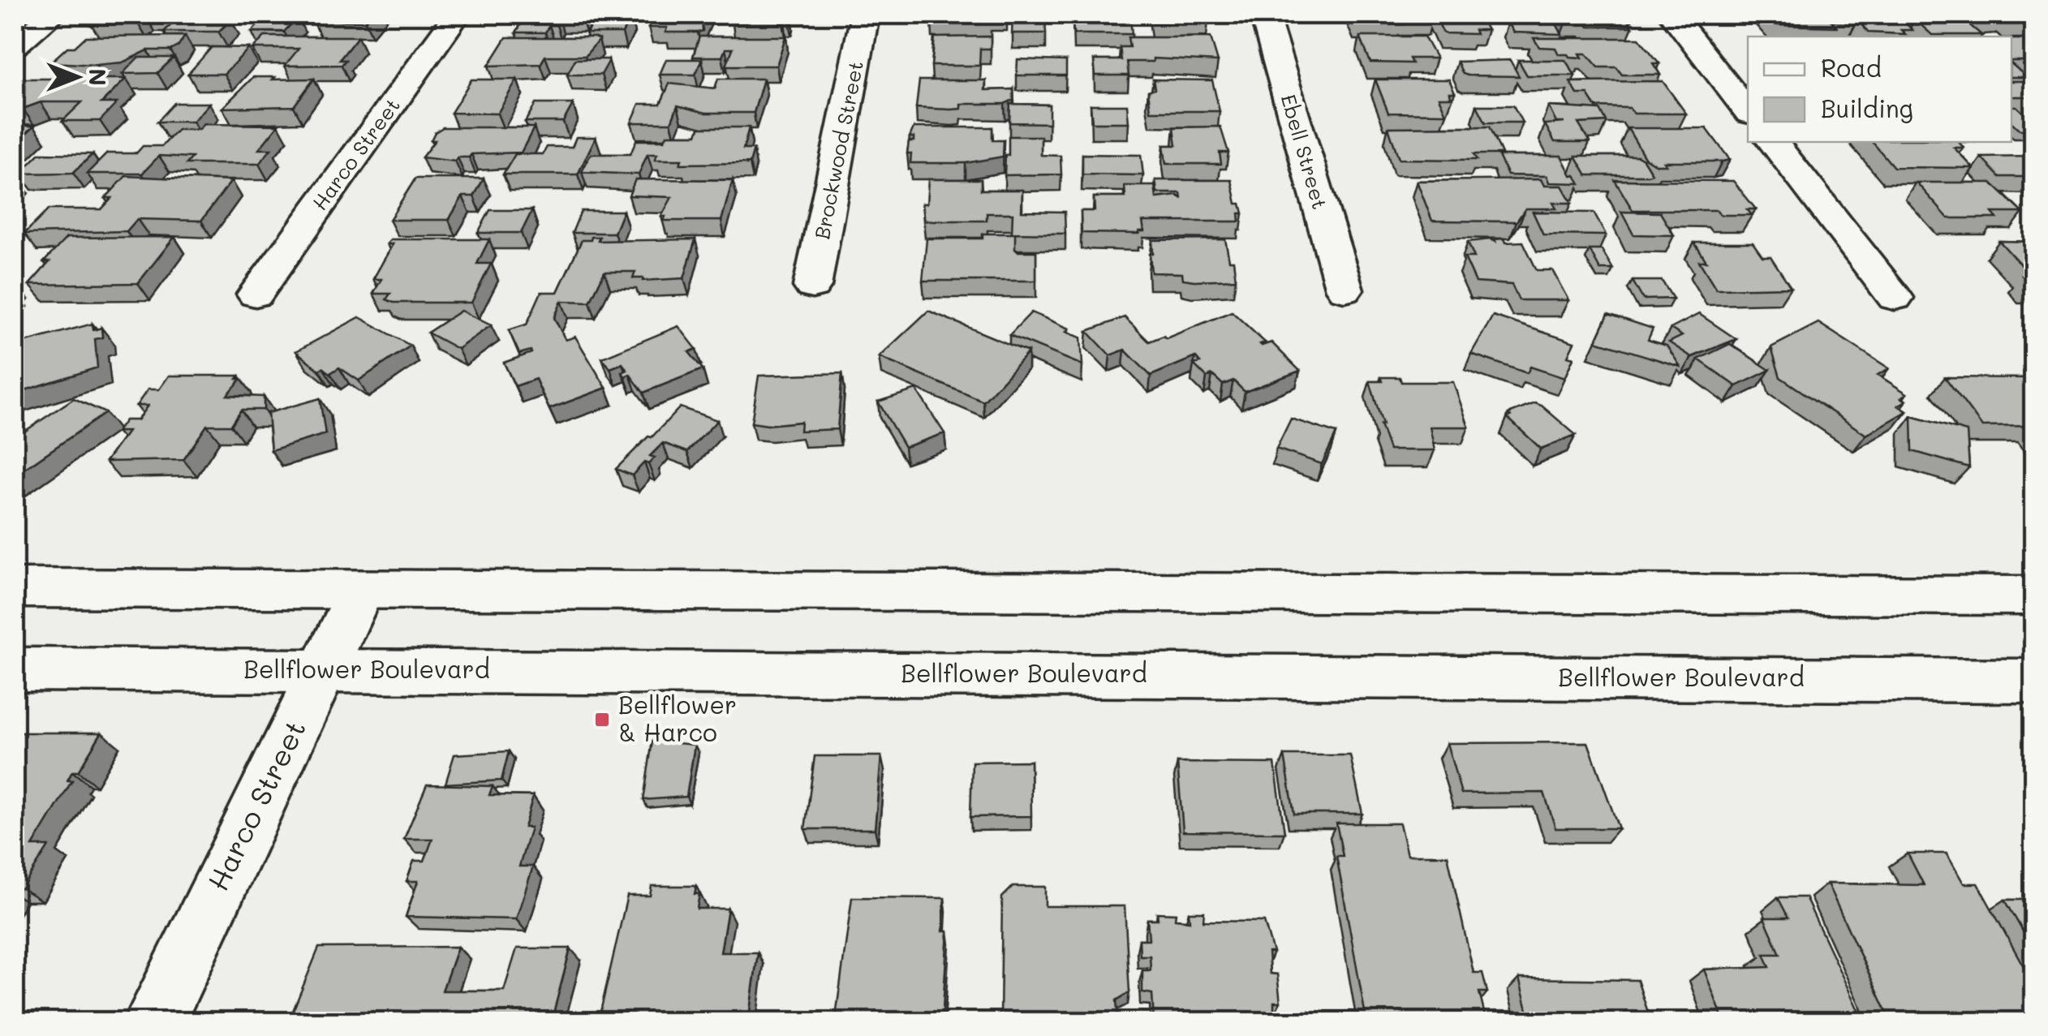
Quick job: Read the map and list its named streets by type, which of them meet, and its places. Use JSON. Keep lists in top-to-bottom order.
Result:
{
  "streets": {
    "main road": [
      "Brockwood Street",
      "Ebell Street",
      "Harco Street",
      "Bellflower Boulevard"
    ]
  },
  "crossings": [
    ["Harco Street", "Bellflower Boulevard"]
  ],
  "places": {
    "transit": ["Bellflower & Harco"]
  },
  "legend": ["Road", "Building"],
  "north": "right"
}
